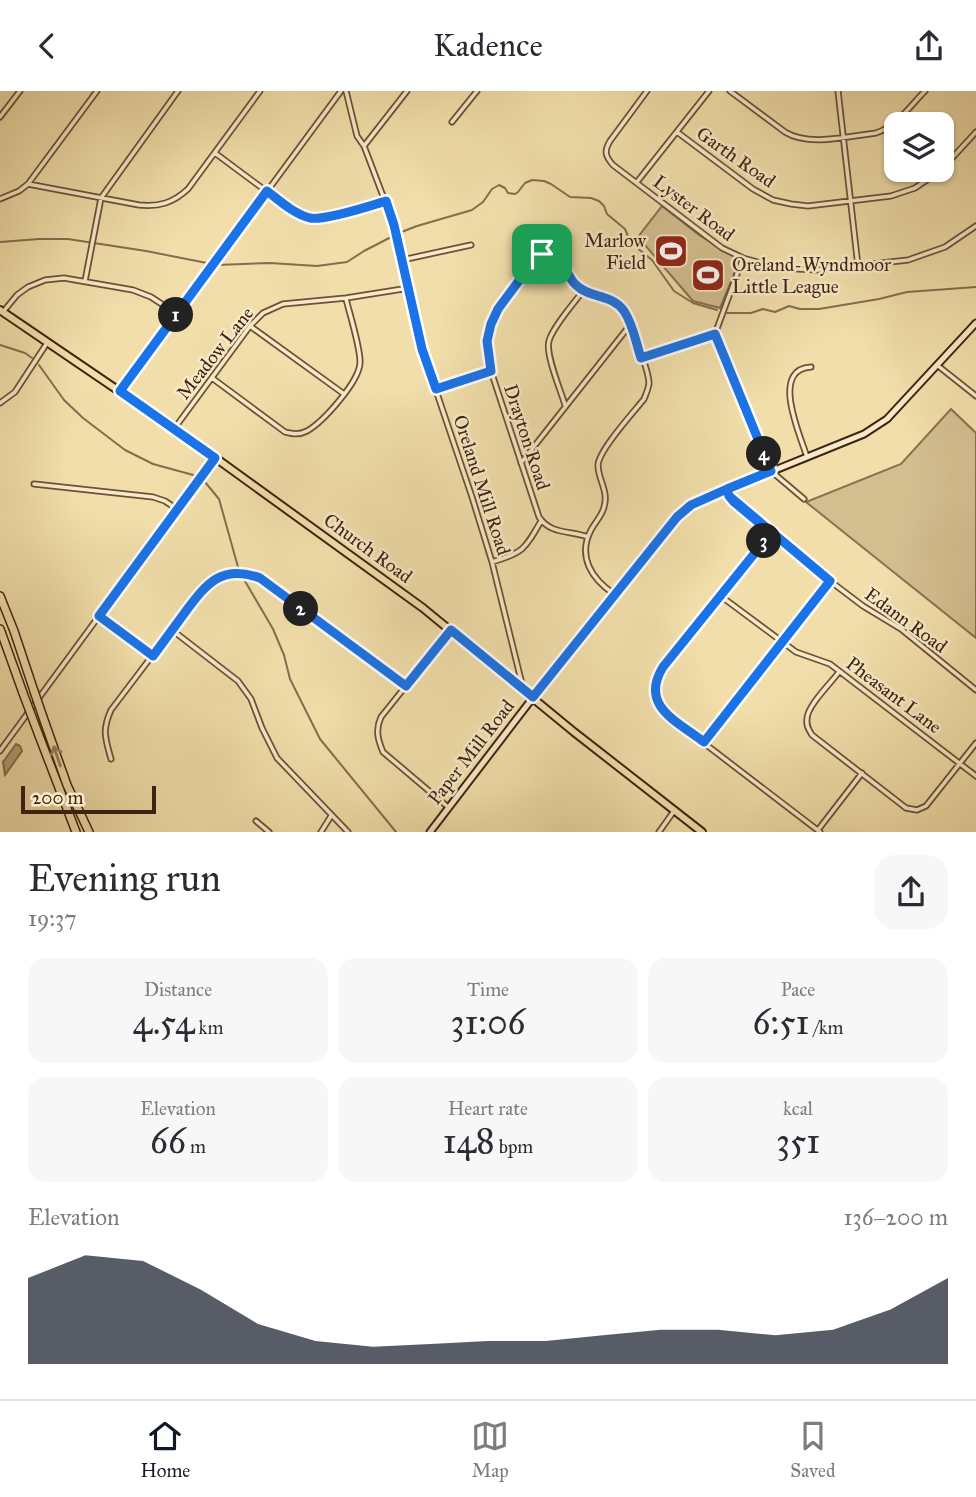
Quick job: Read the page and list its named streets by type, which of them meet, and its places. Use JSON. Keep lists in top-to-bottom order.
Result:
{
  "streets": {
    "main road": ["Church Road"],
    "street": [
      "Garth Road",
      "Lyster Road",
      "Meadow Lane",
      "Drayton Road",
      "Oreland Mill Road",
      "Edann Road",
      "Pheasant Lane",
      "Paper Mill Road"
    ]
  },
  "crossings": [
    ["Meadow Lane", "Oreland Mill Road"],
    ["Meadow Lane", "Church Road"],
    ["Oreland Mill Road", "Church Road"],
    ["Church Road", "Paper Mill Road"],
    ["Edann Road", "Paper Mill Road"]
  ],
  "places": {
    "sports": ["Marlow Field", "Oreland-Wyndmoor Little League"]
  },
  "scale_bar": "200 m",
  "page": {
    "header": "Kadence",
    "pins": [
      "1",
      "4",
      "3",
      "2"
    ],
    "scale": "200 m",
    "heading": ["Evening run", "19:37"],
    "stats": [
      ["Distance", "4.54 km"],
      ["Time", "31:06"],
      ["Pace", "6:51 /km"],
      ["Elevation", "66 m"],
      ["Heart rate", "148 bpm"],
      ["kcal", "351"]
    ],
    "chart": ["Elevation", "136–200 m"],
    "tabs": ["Home", "Map", "Saved"]
  }
}
